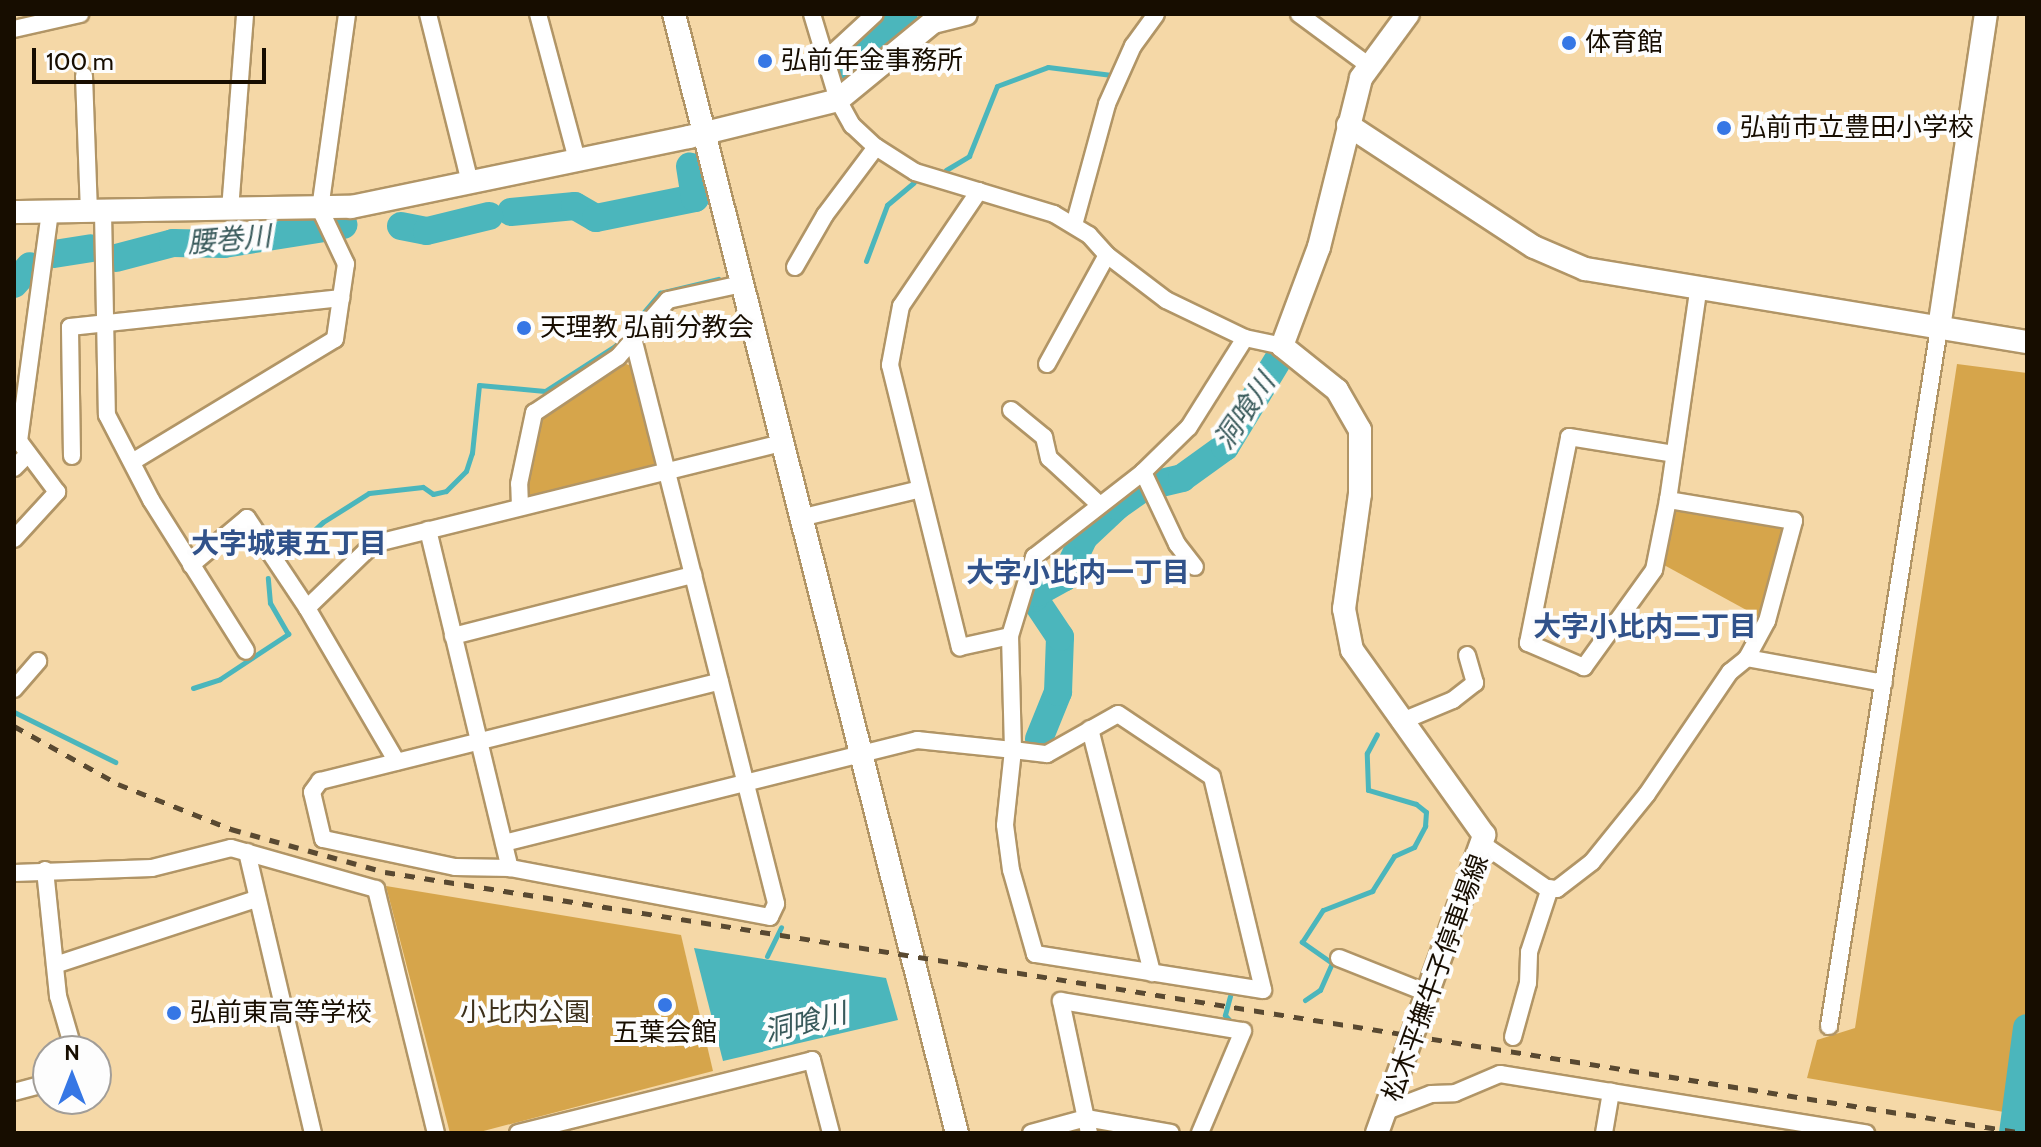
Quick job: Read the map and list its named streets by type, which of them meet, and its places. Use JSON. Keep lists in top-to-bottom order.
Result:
{
  "streets": {
    "street": ["松木平撫牛子停車場線"]
  },
  "districts": ["大字城東五丁目", "大字小比内一丁目", "大字小比内二丁目"],
  "water": ["腰巻川", "洞喰川"],
  "parks": ["小比内公園"],
  "places": [
    "体育館",
    "弘前年金事務所",
    "弘前市立豊田小学校",
    "天理教 弘前分教会",
    "五葉会館",
    "弘前東高等学校"
  ],
  "scale_bar": "100 m",
  "north": "top"
}
